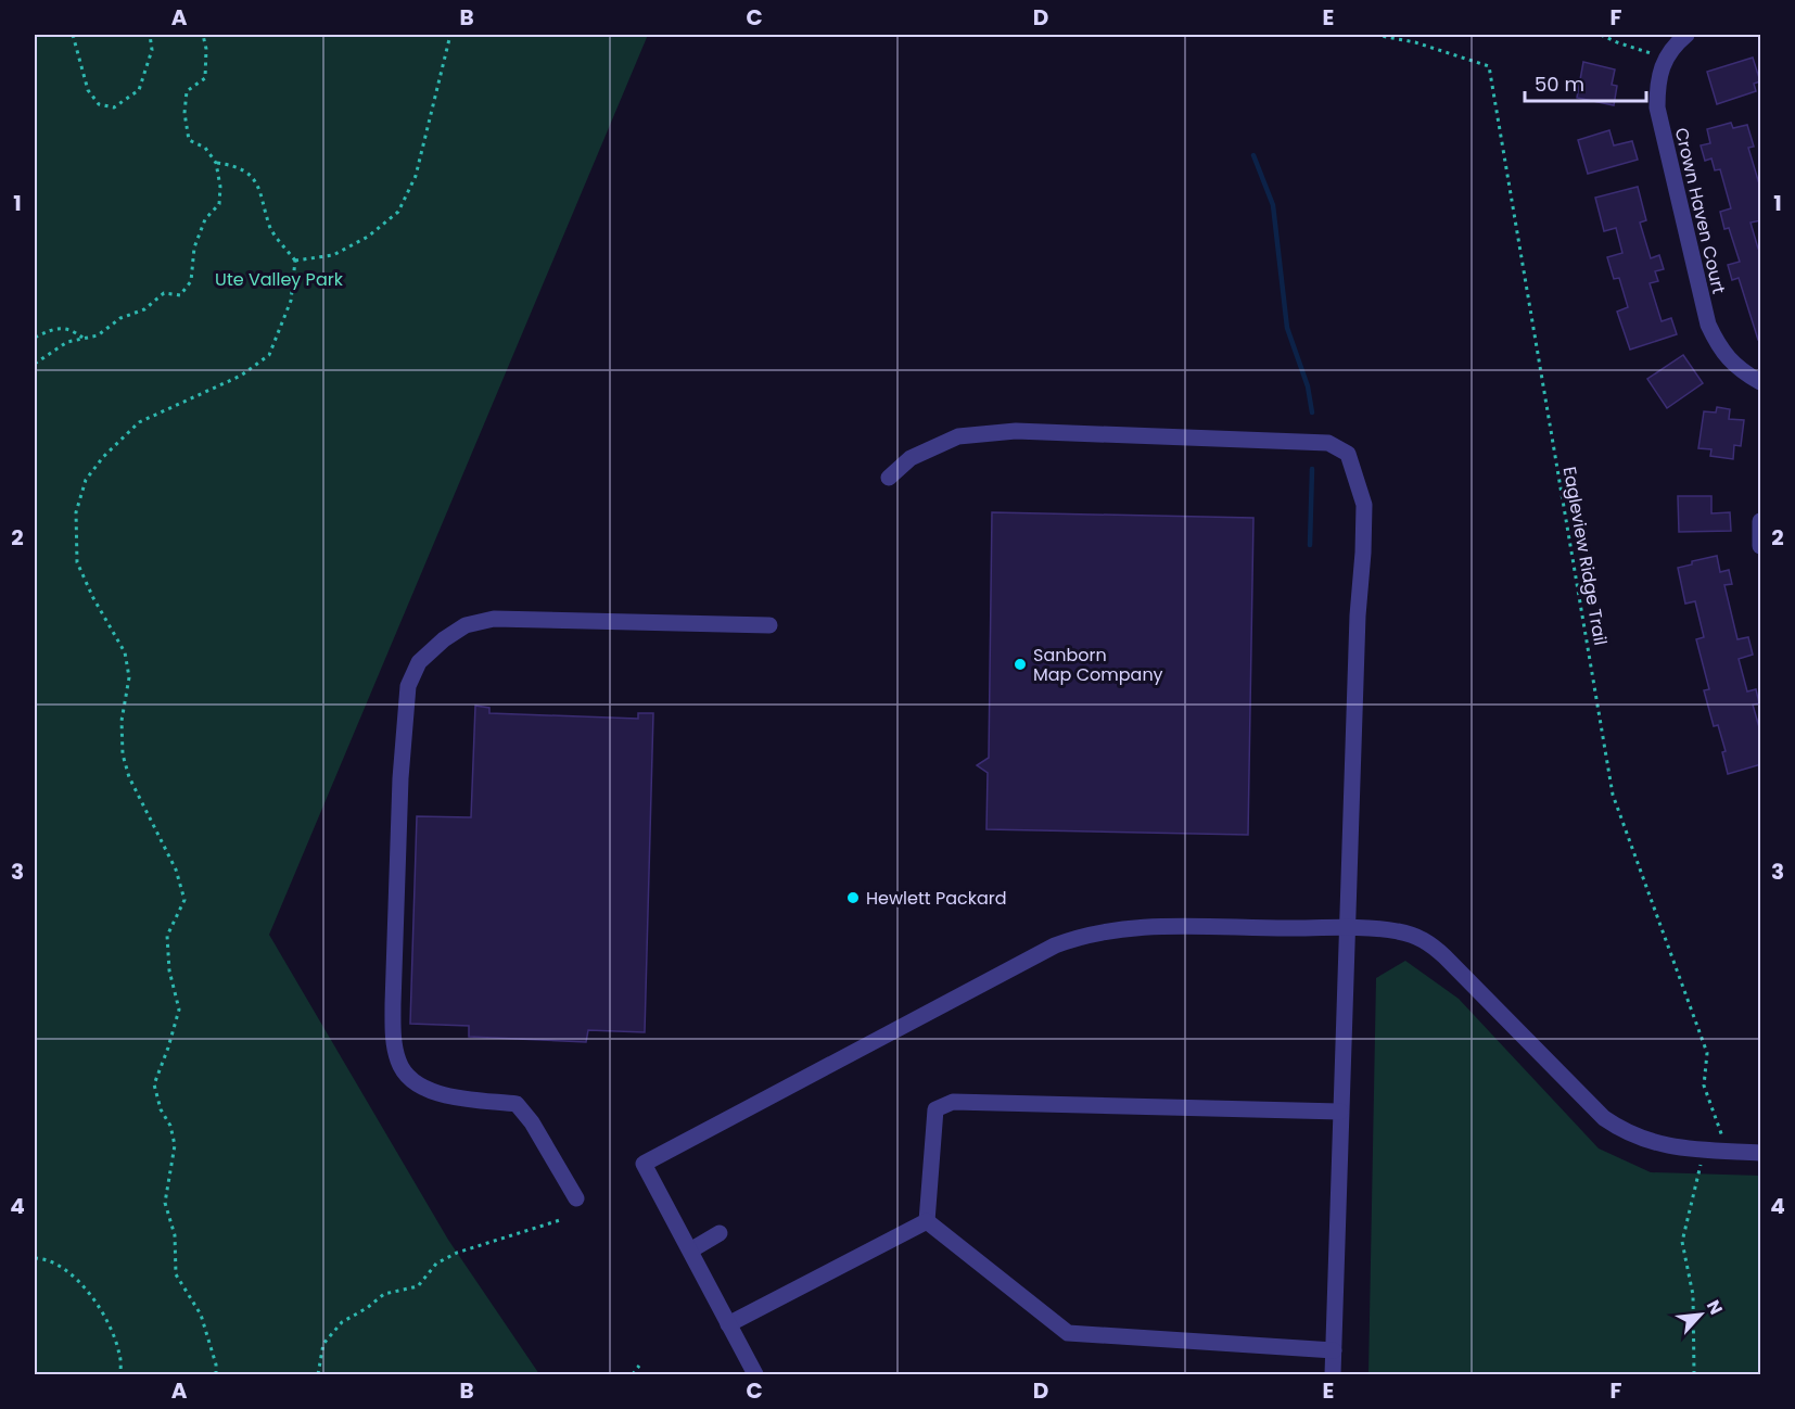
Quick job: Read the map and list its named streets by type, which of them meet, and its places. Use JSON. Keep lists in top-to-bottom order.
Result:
{
  "streets": {
    "street": ["Crown Haven Court"],
    "path": ["Eagleview Ridge Trail"]
  },
  "parks": ["Ute Valley Park"],
  "places": ["Sanborn Map Company", "Hewlett Packard"],
  "scale_bar": "50 m",
  "north": "top right",
  "grid": {
    "columns": [
      "A",
      "B",
      "C",
      "D",
      "E",
      "F"
    ],
    "rows": [
      "1",
      "2",
      "3",
      "4"
    ]
  }
}
